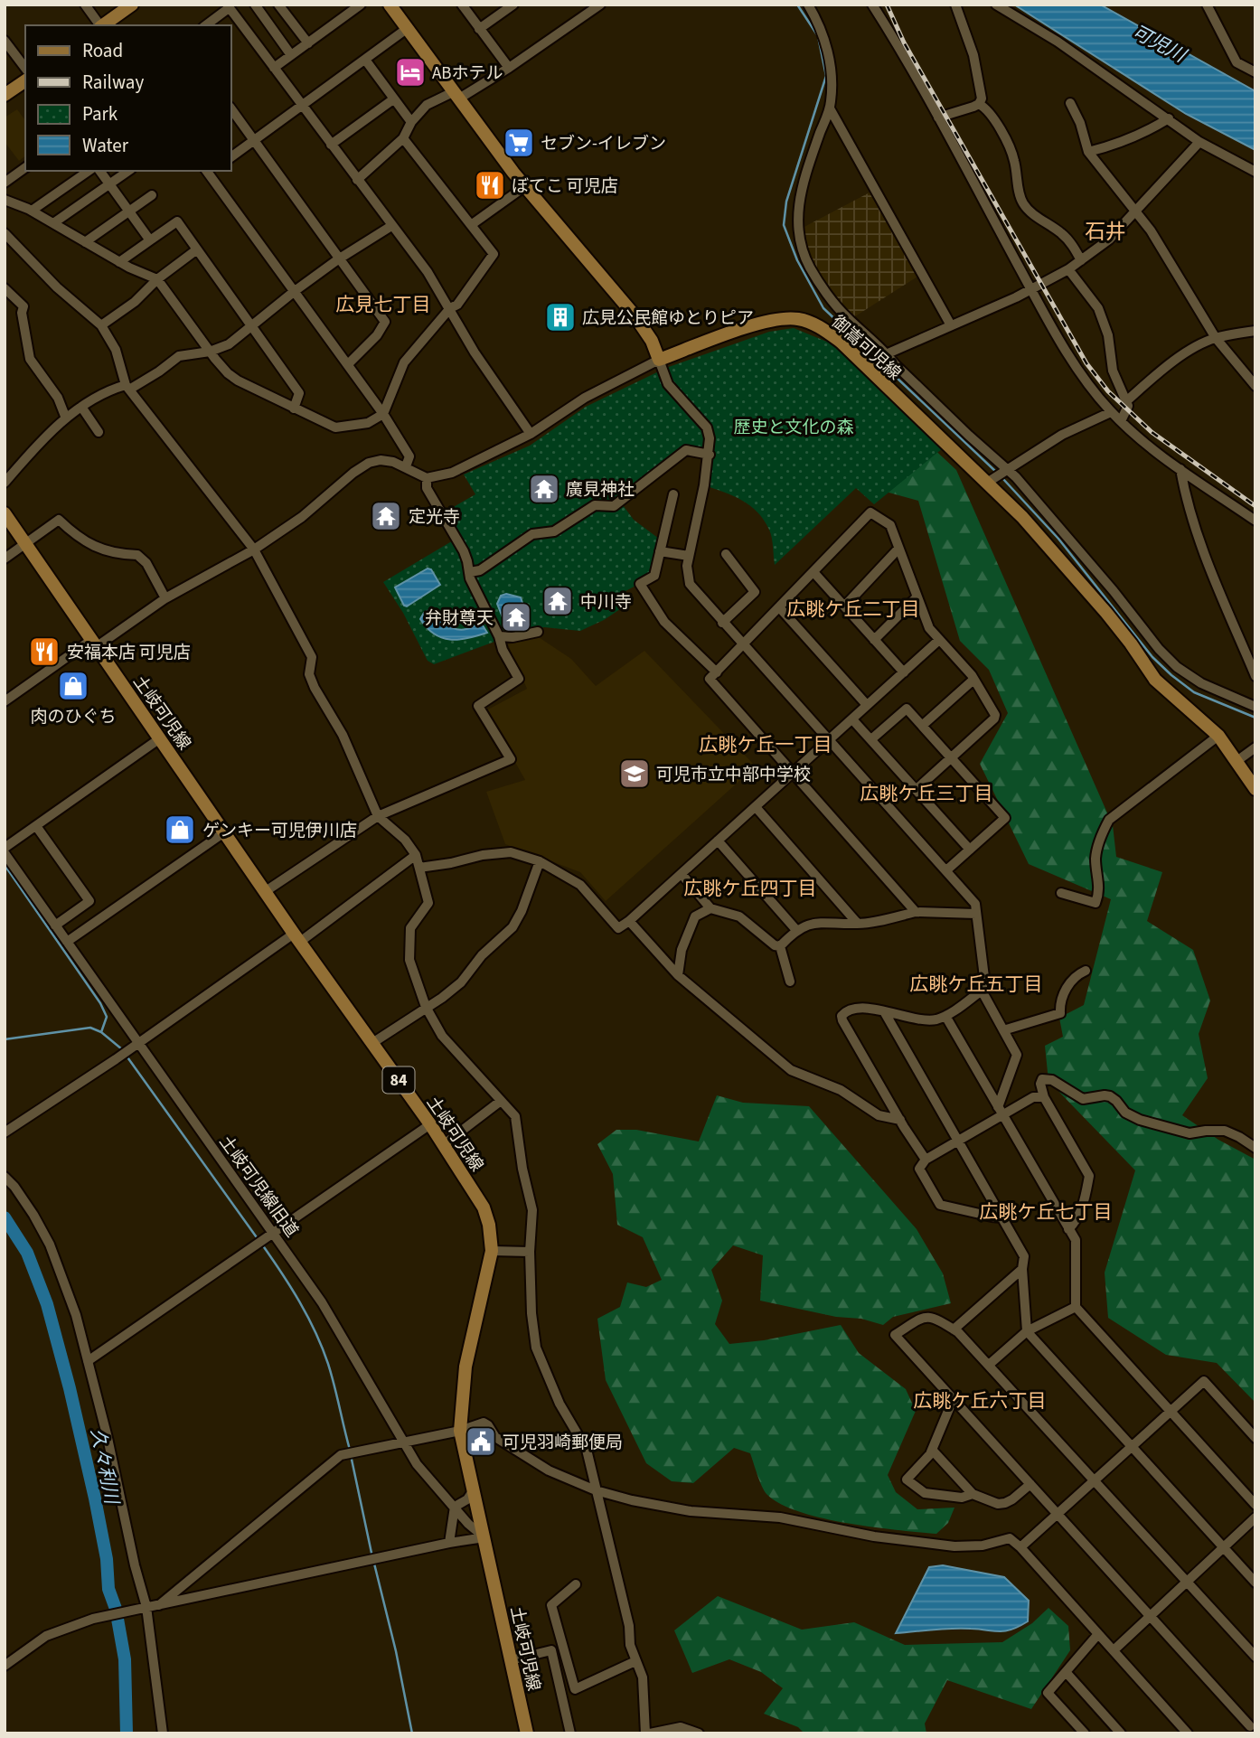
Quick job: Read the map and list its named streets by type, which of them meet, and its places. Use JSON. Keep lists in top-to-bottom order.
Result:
{
  "streets": {
    "main road": ["御嵩可児線", "土岐可児線", "84"],
    "street": ["土岐可児線旧道"]
  },
  "crossings": [
    ["土岐可児線", "土岐可児線旧道"]
  ],
  "districts": [
    "石井",
    "広見七丁目",
    "広眺ケ丘二丁目",
    "広眺ケ丘一丁目",
    "広眺ケ丘三丁目",
    "広眺ケ丘四丁目",
    "広眺ケ丘五丁目",
    "広眺ケ丘七丁目",
    "広眺ケ丘六丁目"
  ],
  "water": ["可児川", "久々利川"],
  "parks": ["歴史と文化の森"],
  "places": {
    "hotel": ["ABホテル"],
    "supermarket": ["セブン-イレブン"],
    "restaurant": ["ぼてこ 可児店", "安福本店 可児店"],
    "building": ["広見公民館ゆとりピア"],
    "temple": [
      "廣見神社",
      "定光寺",
      "中川寺",
      "弁財尊天"
    ],
    "shop": ["肉のひぐち", "ゲンキー可児伊川店"],
    "school or university": ["可児市立中部中学校"],
    "public building": ["可児羽崎郵便局"]
  },
  "legend": [
    "Road",
    "Railway",
    "Park",
    "Water"
  ]
}
